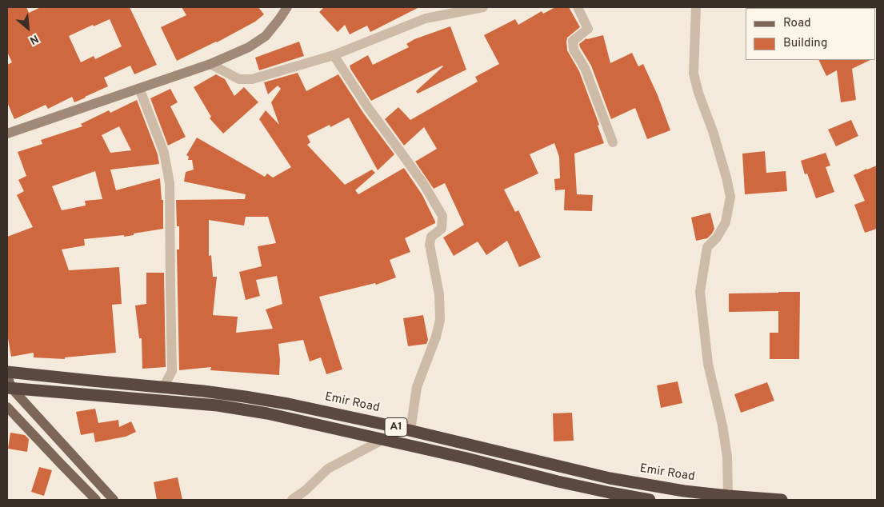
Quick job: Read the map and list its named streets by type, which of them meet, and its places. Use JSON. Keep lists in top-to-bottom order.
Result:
{
  "streets": {
    "highway": ["Emir Road", "A1"]
  },
  "legend": ["Road", "Building"],
  "north": "bottom right"
}
